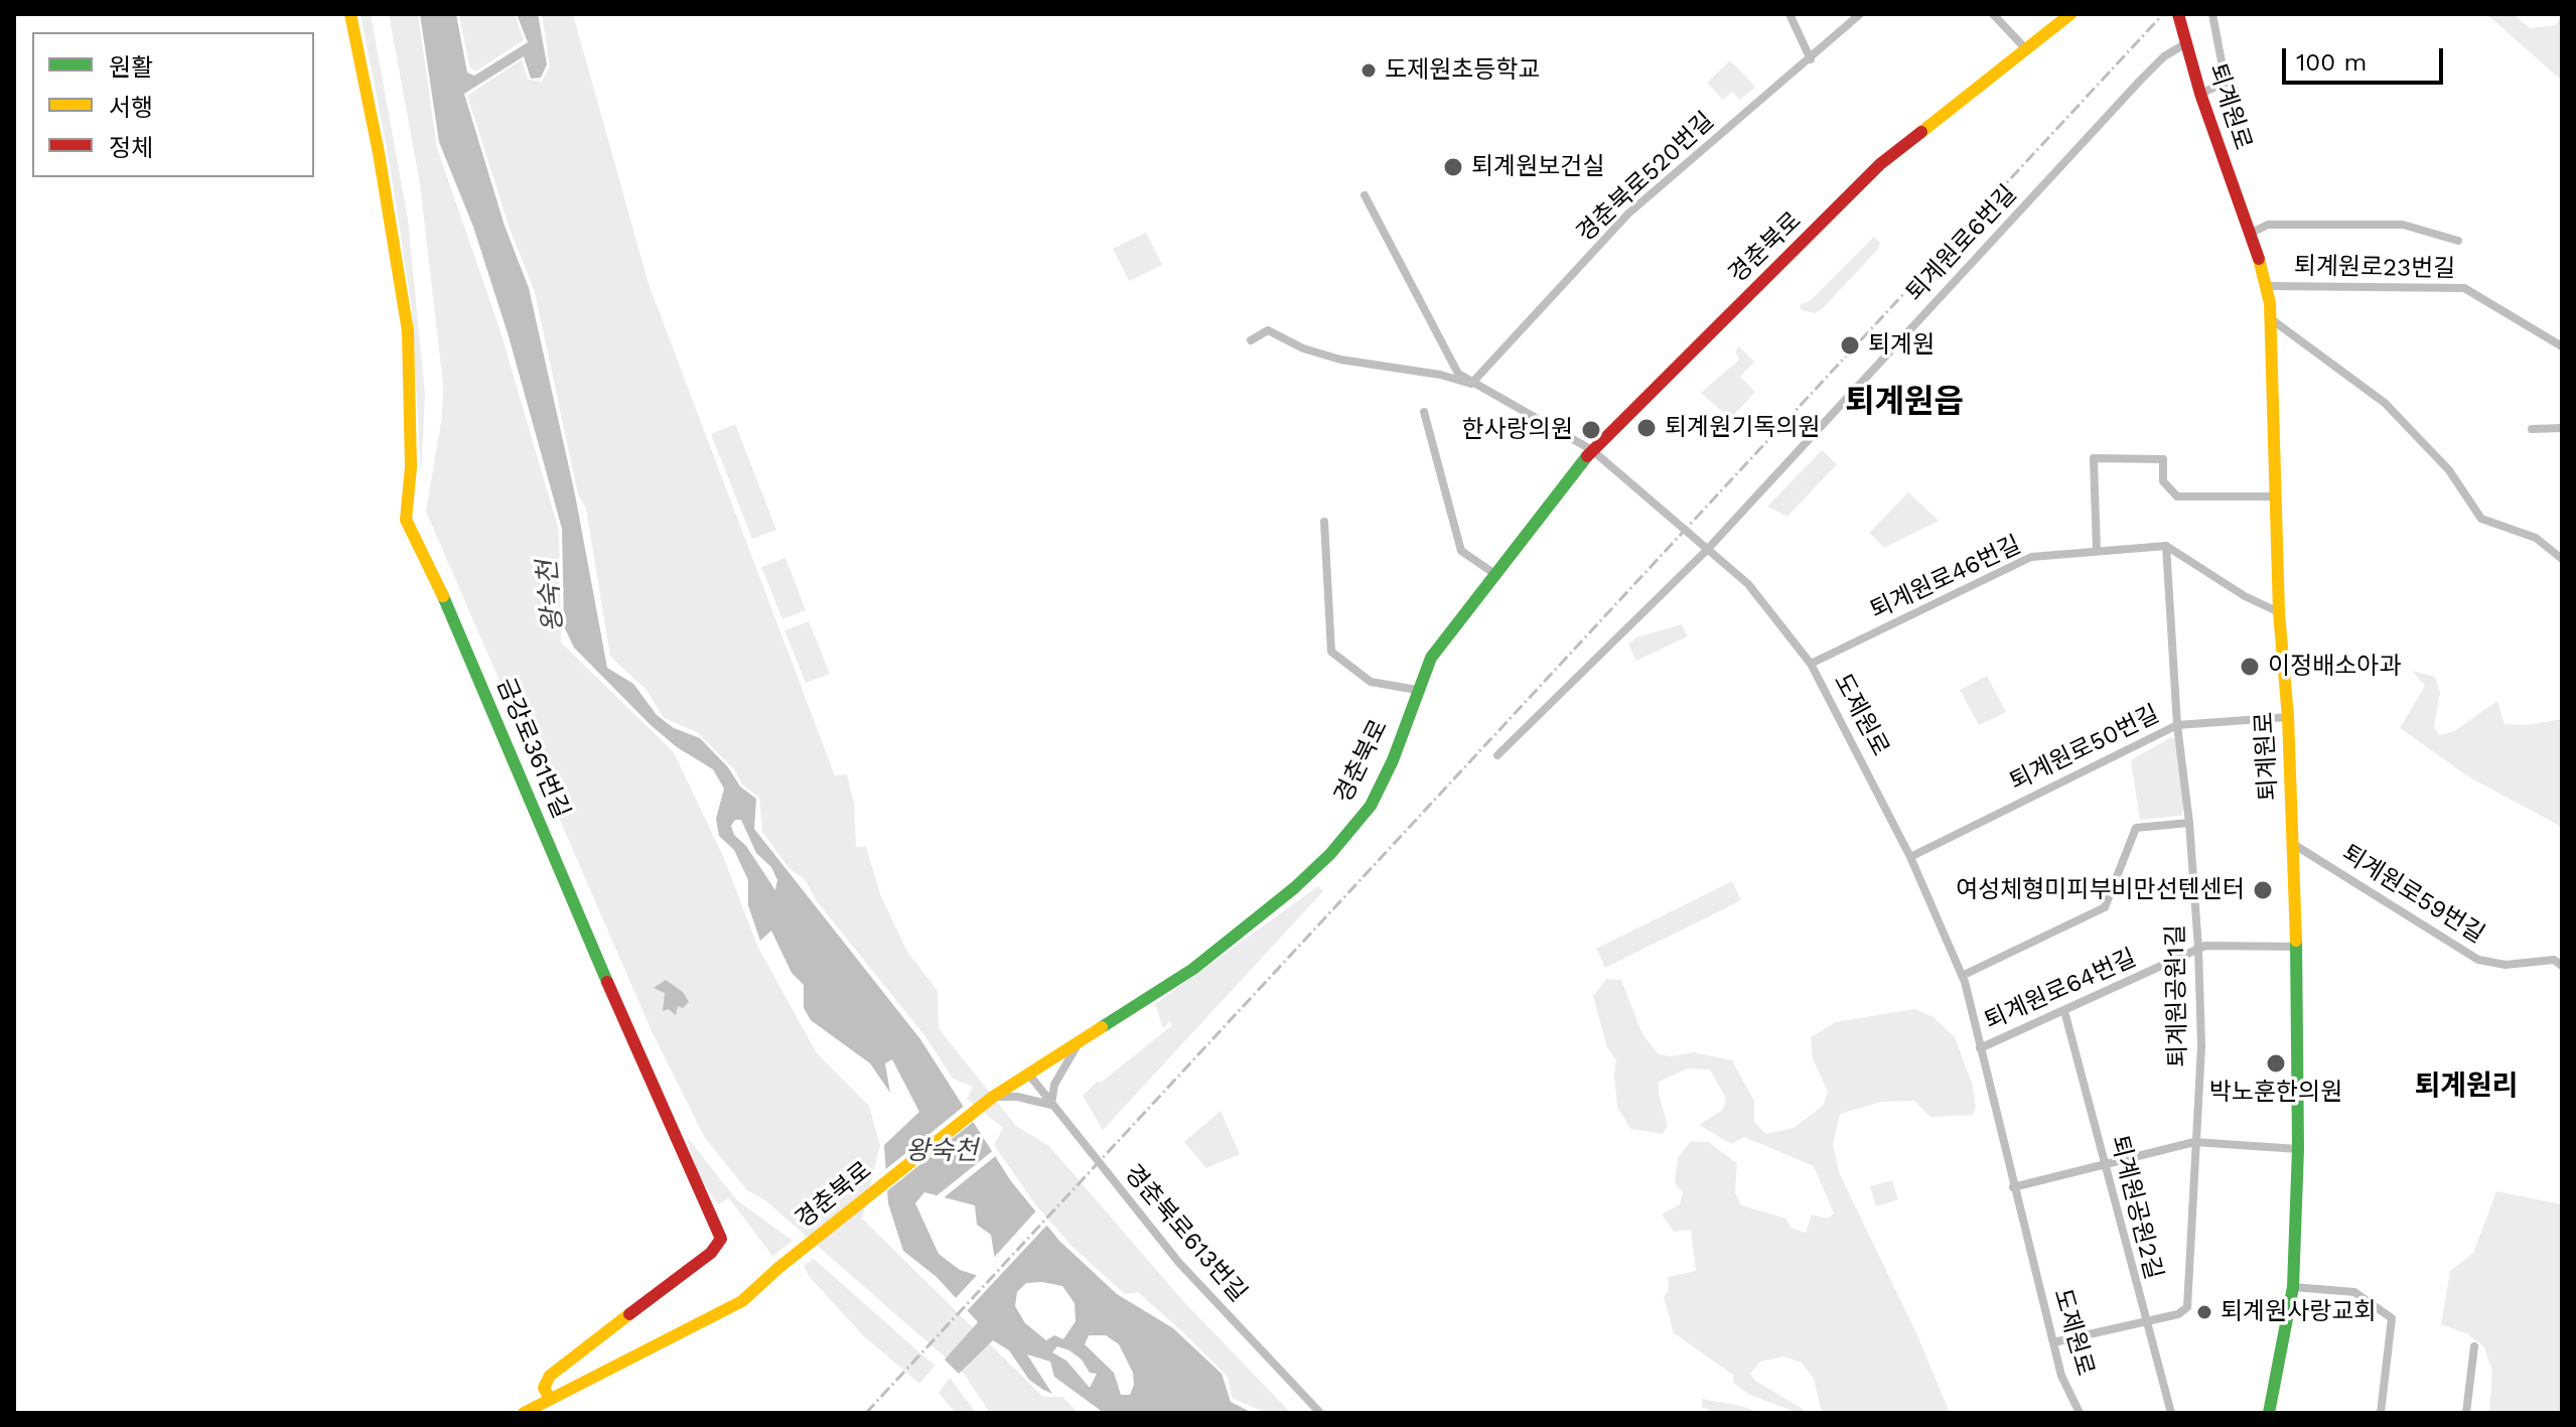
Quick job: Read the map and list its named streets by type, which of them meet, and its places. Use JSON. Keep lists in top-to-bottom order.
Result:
{
  "streets": {
    "street": [
      "퇴계원로",
      "경춘북로520번길",
      "퇴계원로6번길",
      "경춘북로",
      "퇴계원로23번길",
      "퇴계원로46번길",
      "도제원로",
      "금강로361번길",
      "퇴계원로50번길",
      "퇴계원로59번길",
      "퇴계원로64번길",
      "퇴계원공원1길",
      "퇴계원공원2길",
      "경춘북로613번길"
    ]
  },
  "crossings": [
    ["퇴계원로", "퇴계원로6번길"],
    ["퇴계원로", "퇴계원로23번길"],
    ["퇴계원로", "퇴계원로50번길"],
    ["퇴계원로", "퇴계원로59번길"],
    ["퇴계원로", "퇴계원로64번길"],
    ["경춘북로520번길", "도제원로"],
    ["퇴계원로6번길", "도제원로"],
    ["경춘북로", "도제원로"],
    ["경춘북로", "금강로361번길"],
    ["경춘북로", "경춘북로613번길"],
    ["퇴계원로46번길", "도제원로"],
    ["퇴계원로46번길", "퇴계원공원1길"],
    ["도제원로", "퇴계원로50번길"],
    ["도제원로", "퇴계원로64번길"],
    ["도제원로", "퇴계원공원1길"],
    ["퇴계원로50번길", "퇴계원공원1길"],
    ["퇴계원로64번길", "퇴계원공원1길"],
    ["퇴계원로64번길", "퇴계원공원2길"],
    ["퇴계원공원1길", "퇴계원공원2길"]
  ],
  "districts": ["퇴계원읍", "퇴계원리"],
  "water": ["왕숙천"],
  "places": [
    "도제원초등학교",
    "퇴계원보건실",
    "퇴계원",
    "퇴계원기독의원",
    "한사랑의원",
    "이정배소아과",
    "여성체형미피부비만선텐센터",
    "박노훈한의원",
    "퇴계원사랑교회"
  ],
  "legend": ["원활", "서행", "정체"],
  "scale_bar": "100 m"
}
